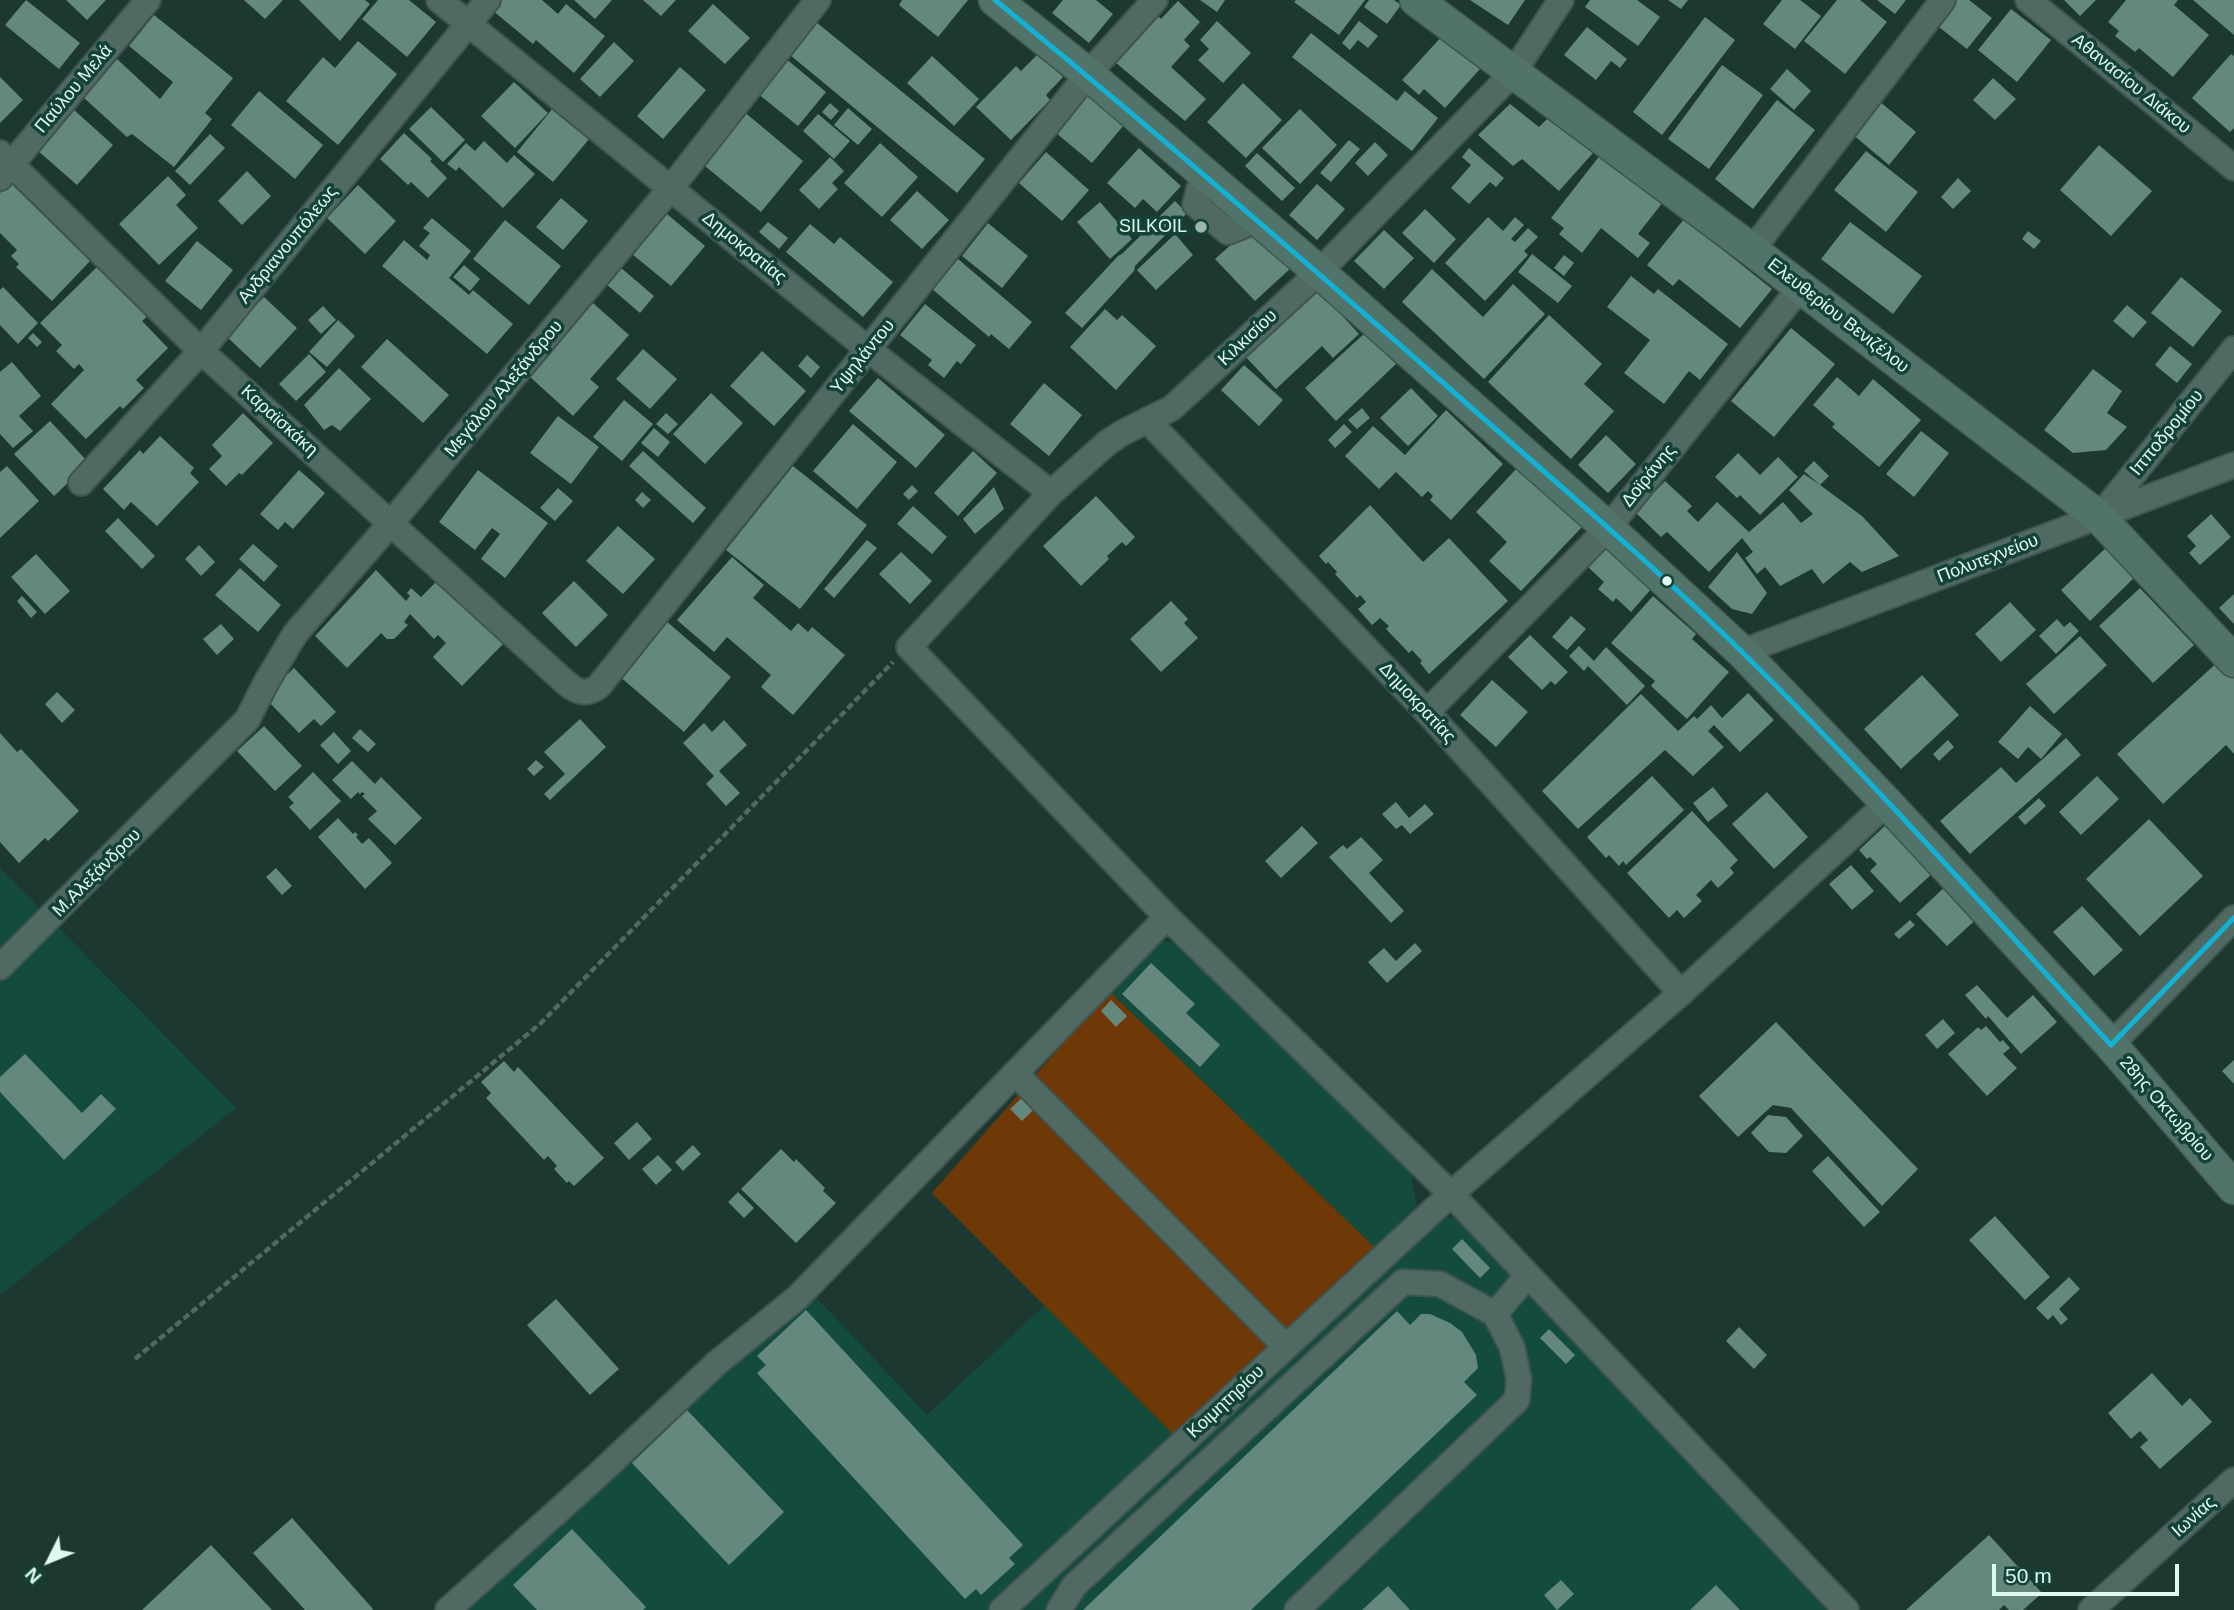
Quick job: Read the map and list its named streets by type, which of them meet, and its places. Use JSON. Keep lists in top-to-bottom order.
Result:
{
  "streets": {
    "main road": ["Ελευθερίου Βενιζέλου", "28ης Οκτωβρίου"],
    "street": [
      "Αθανασίου Διάκου",
      "Παύλου Μελά",
      "Ανδριανουπόλεως",
      "Δημοκρατίας",
      "Κιλκισίου",
      "Υψηλάντου",
      "Μεγάλου Αλεξάνδρου",
      "Καραϊσκάκη",
      "Ιπποδρομίου",
      "Δοϊράνης",
      "Πολυτεχνείου",
      "Μ.Αλεξάνδρου",
      "Κοιμητηρίου",
      "Ιωνίας"
    ]
  },
  "crossings": [
    ["Παύλου Μελά", "Καραϊσκάκη"],
    ["Ανδριανουπόλεως", "Δημοκρατίας"],
    ["Ανδριανουπόλεως", "Καραϊσκάκη"],
    ["Δημοκρατίας", "Κιλκισίου"],
    ["Δημοκρατίας", "Υψηλάντου"],
    ["Δημοκρατίας", "Μεγάλου Αλεξάνδρου"],
    ["Δημοκρατίας", "Δοϊράνης"],
    ["Δημοκρατίας", "Κοιμητηρίου"],
    ["Ελευθερίου Βενιζέλου", "Κιλκισίου"],
    ["Ελευθερίου Βενιζέλου", "Ιπποδρομίου"],
    ["Ελευθερίου Βενιζέλου", "Δοϊράνης"],
    ["Ελευθερίου Βενιζέλου", "Πολυτεχνείου"],
    ["Κιλκισίου", "28ης Οκτωβρίου"],
    ["Υψηλάντου", "Καραϊσκάκη"],
    ["Υψηλάντου", "28ης Οκτωβρίου"],
    ["Μεγάλου Αλεξάνδρου", "Καραϊσκάκη"],
    ["Μεγάλου Αλεξάνδρου", "Μ.Αλεξάνδρου"],
    ["Ιπποδρομίου", "Πολυτεχνείου"],
    ["Δοϊράνης", "28ης Οκτωβρίου"],
    ["Πολυτεχνείου", "28ης Οκτωβρίου"],
    ["28ης Οκτωβρίου", "Κοιμητηρίου"]
  ],
  "places": ["SILKOIL"],
  "scale_bar": "50 m",
  "north": "bottom left"
}
